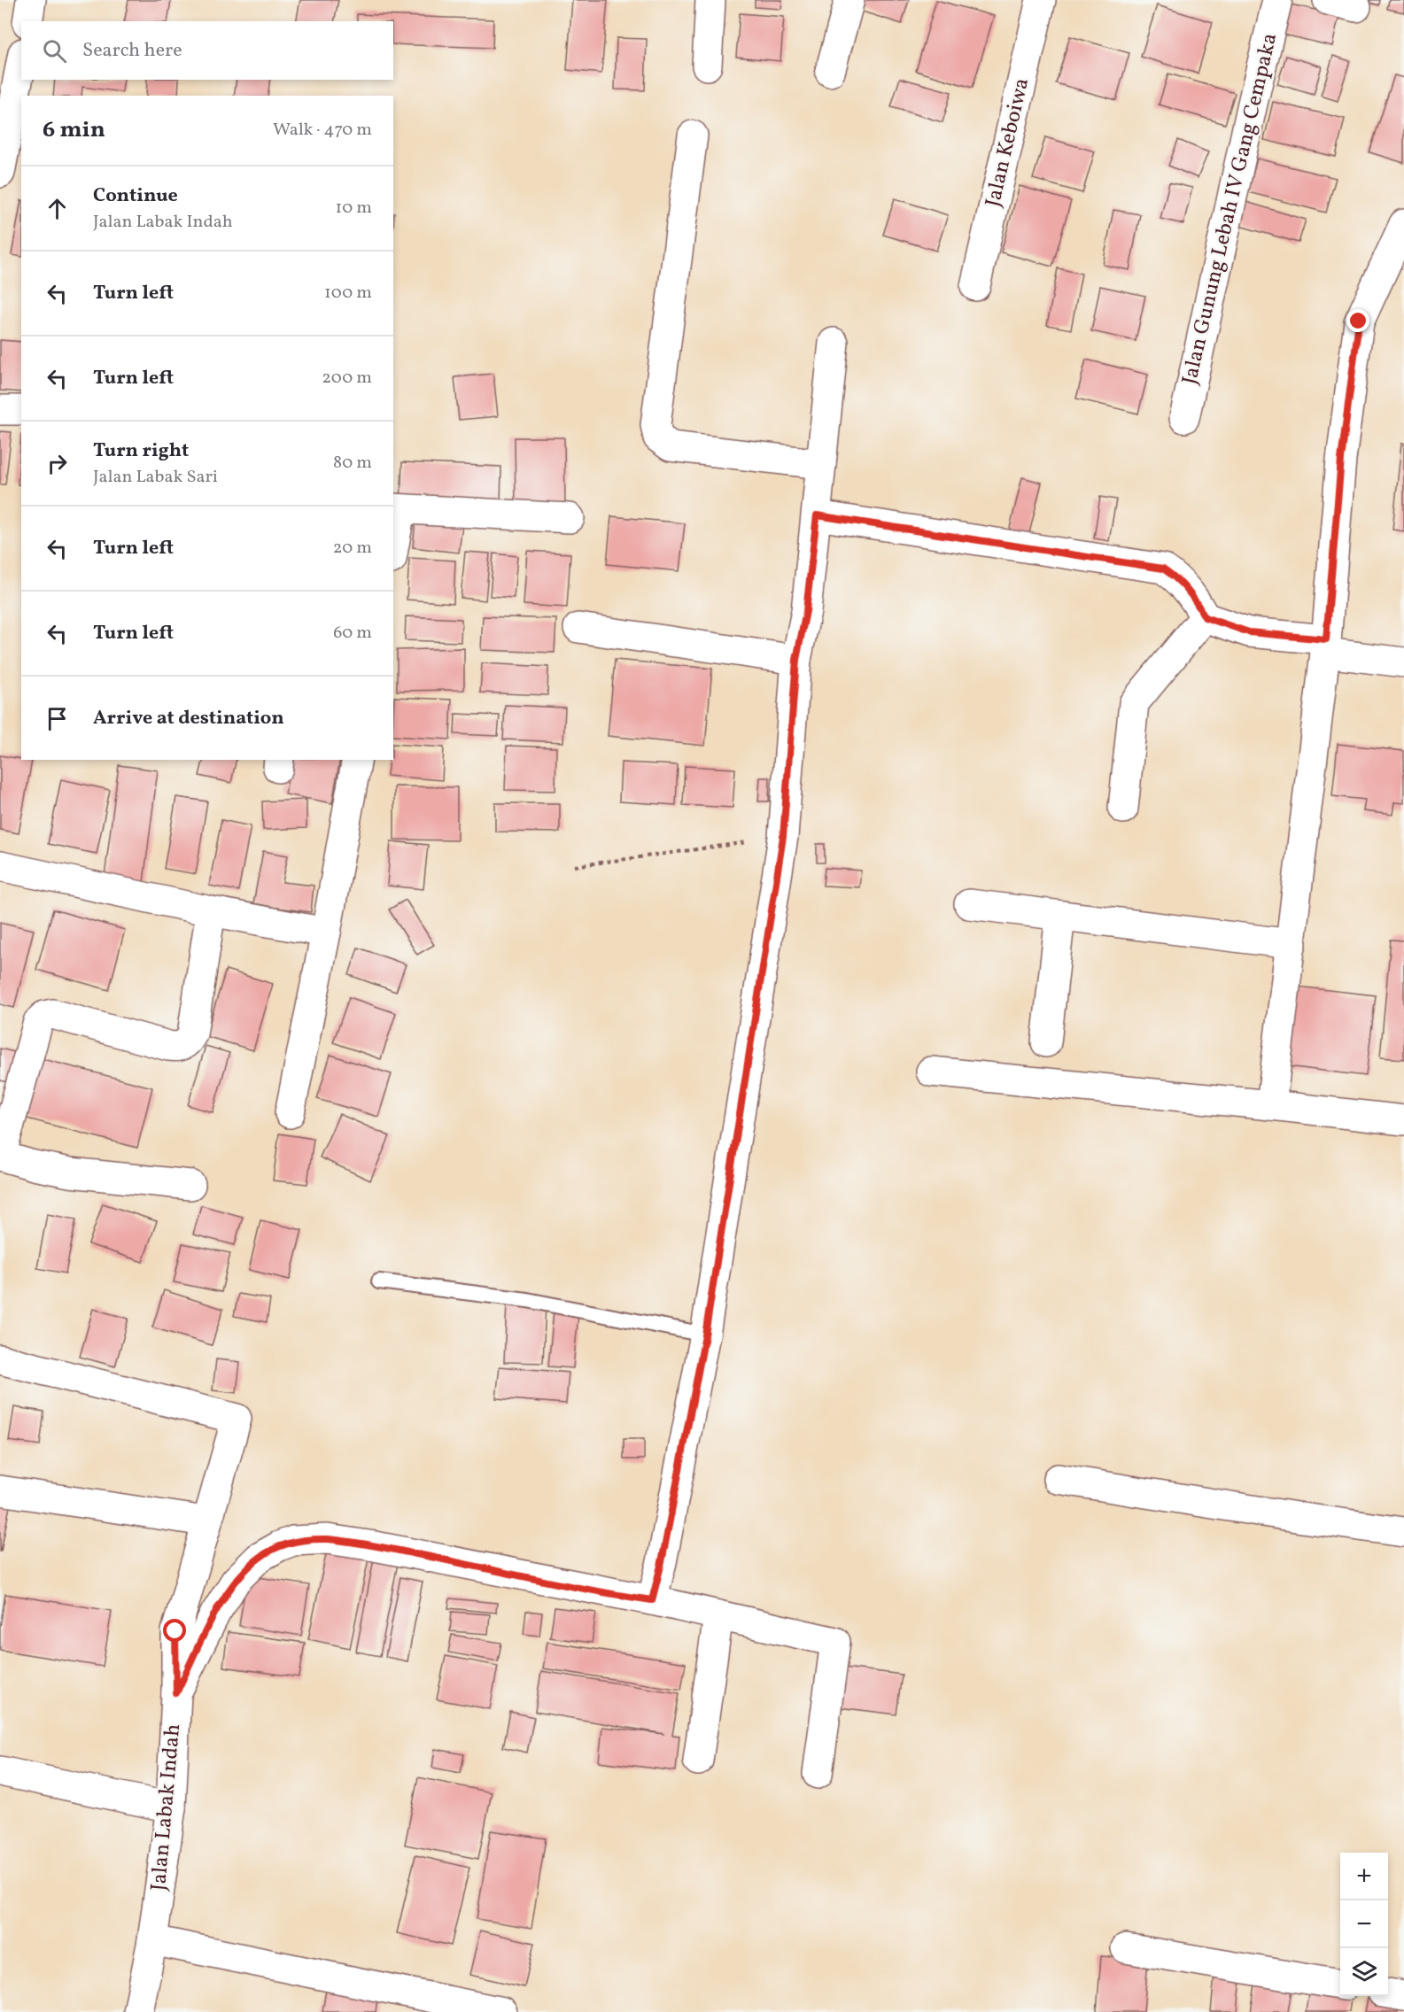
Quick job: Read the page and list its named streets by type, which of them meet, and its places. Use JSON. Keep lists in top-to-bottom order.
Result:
{
  "streets": {
    "street": ["Jalan Keboiwa", "Jalan Gunung Lebah IV Gang Cempaka", "Jalan Labak Indah"]
  },
  "page": {
    "search": "Search here",
    "heading": ["6 min", "Walk · 470 m"],
    "list": [
      ["Continue", "Jalan Labak Indah", "10 m"],
      ["Turn left", "100 m"],
      ["Turn left", "200 m"],
      ["Turn right", "Jalan Labak Sari", "80 m"],
      ["Turn left", "20 m"],
      ["Turn left", "60 m"],
      "Arrive at destination"
    ],
    "map_buttons": ["+", "−"]
  }
}
